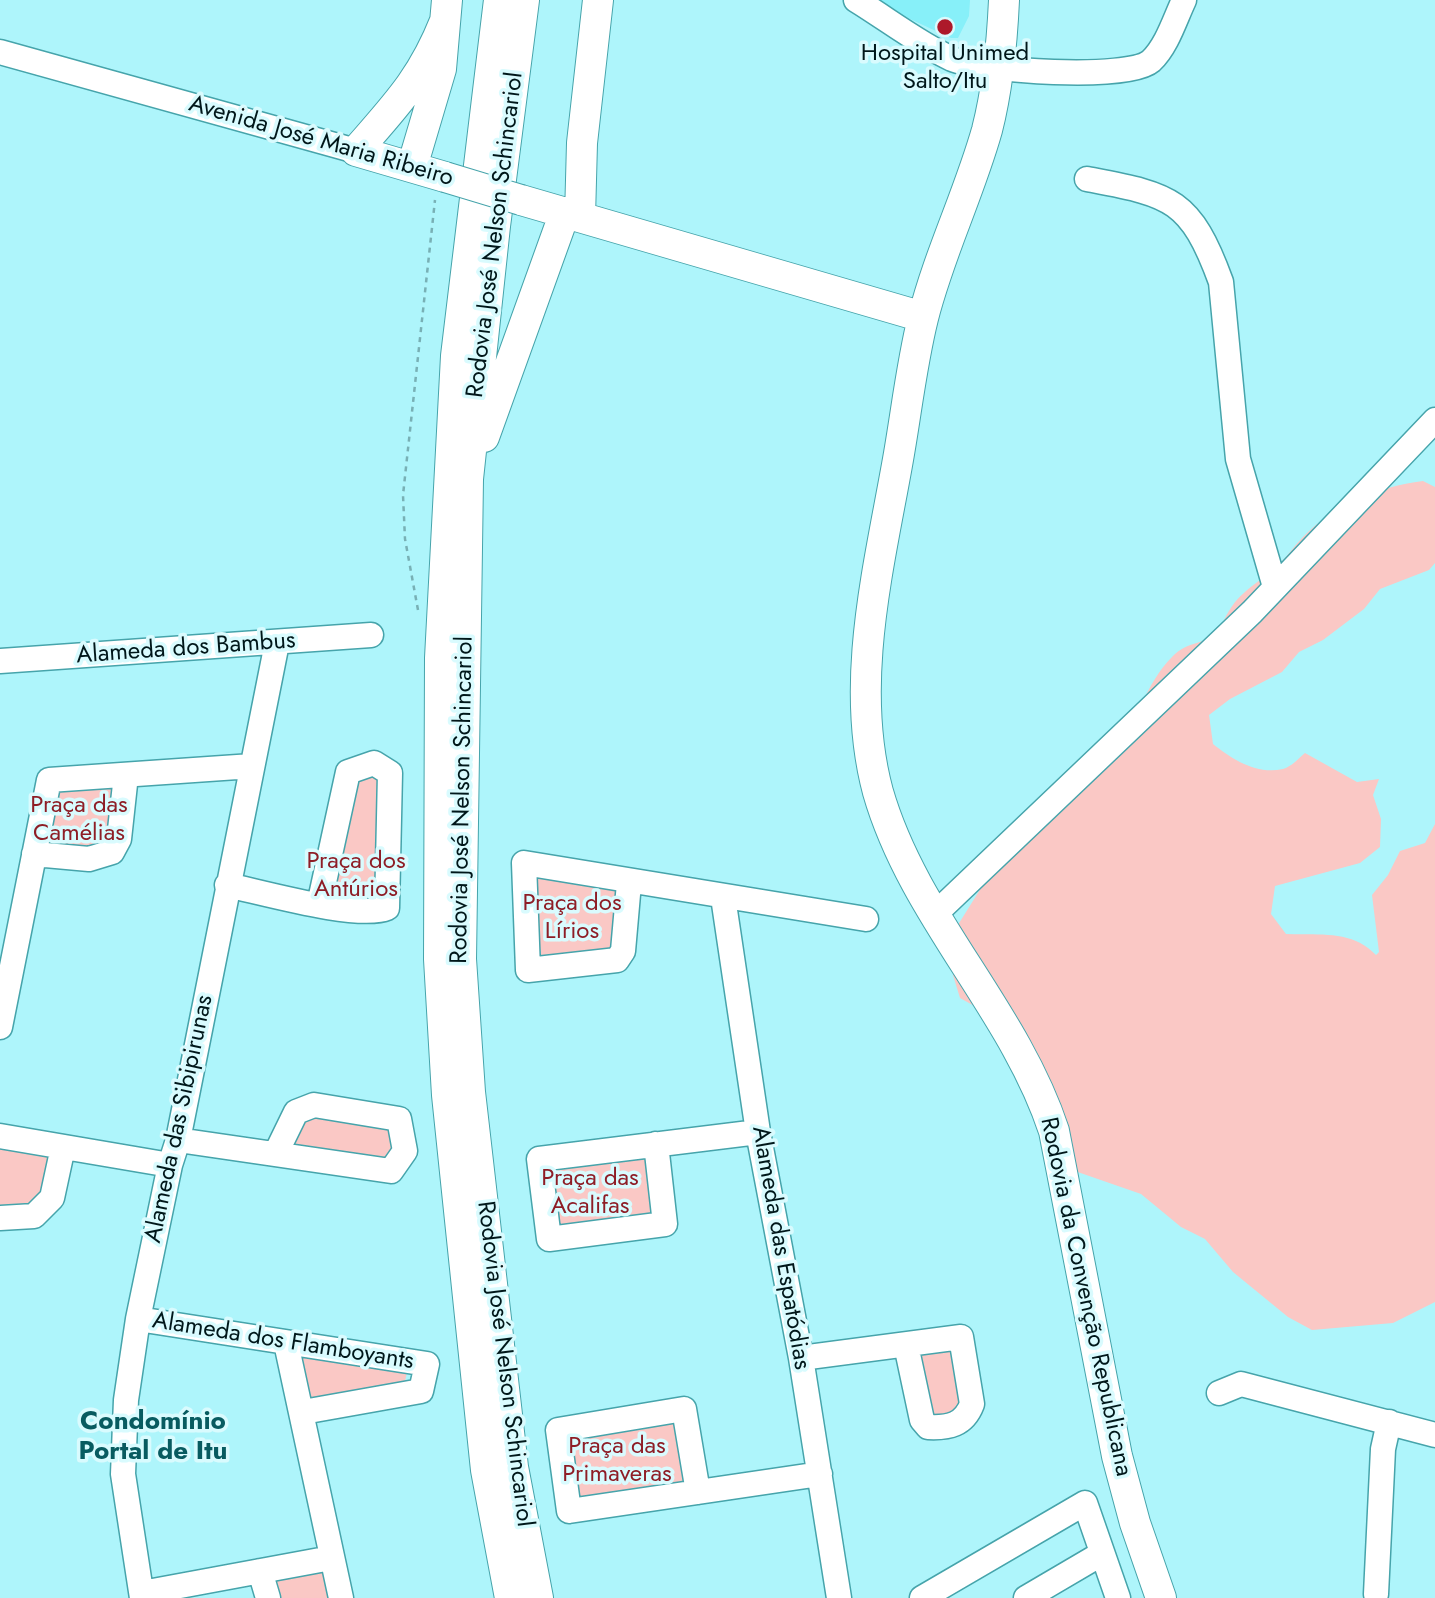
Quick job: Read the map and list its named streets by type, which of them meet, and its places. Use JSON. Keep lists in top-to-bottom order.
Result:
{
  "streets": {
    "main road": ["Avenida José Maria Ribeiro", "Rodovia José Nelson Schincariol", "Rodovia da Convenção Republicana"],
    "street": [
      "Alameda dos Bambus",
      "Alameda das Sibipirunas",
      "Alameda das Espatódias",
      "Alameda dos Flamboyants"
    ]
  },
  "crossings": [
    ["Avenida José Maria Ribeiro", "Rodovia da Convenção Republicana"],
    ["Alameda dos Bambus", "Alameda das Sibipirunas"],
    ["Alameda das Sibipirunas", "Alameda dos Flamboyants"]
  ],
  "districts": ["Condomínio Portal de Itu"],
  "parks": [
    "Praça das Camélias",
    "Praça dos Antúrios",
    "Praça dos Lírios",
    "Praça das Acalifas",
    "Praça das Primaveras"
  ],
  "places": ["Hospital Unimed Salto/Itu"]
}
